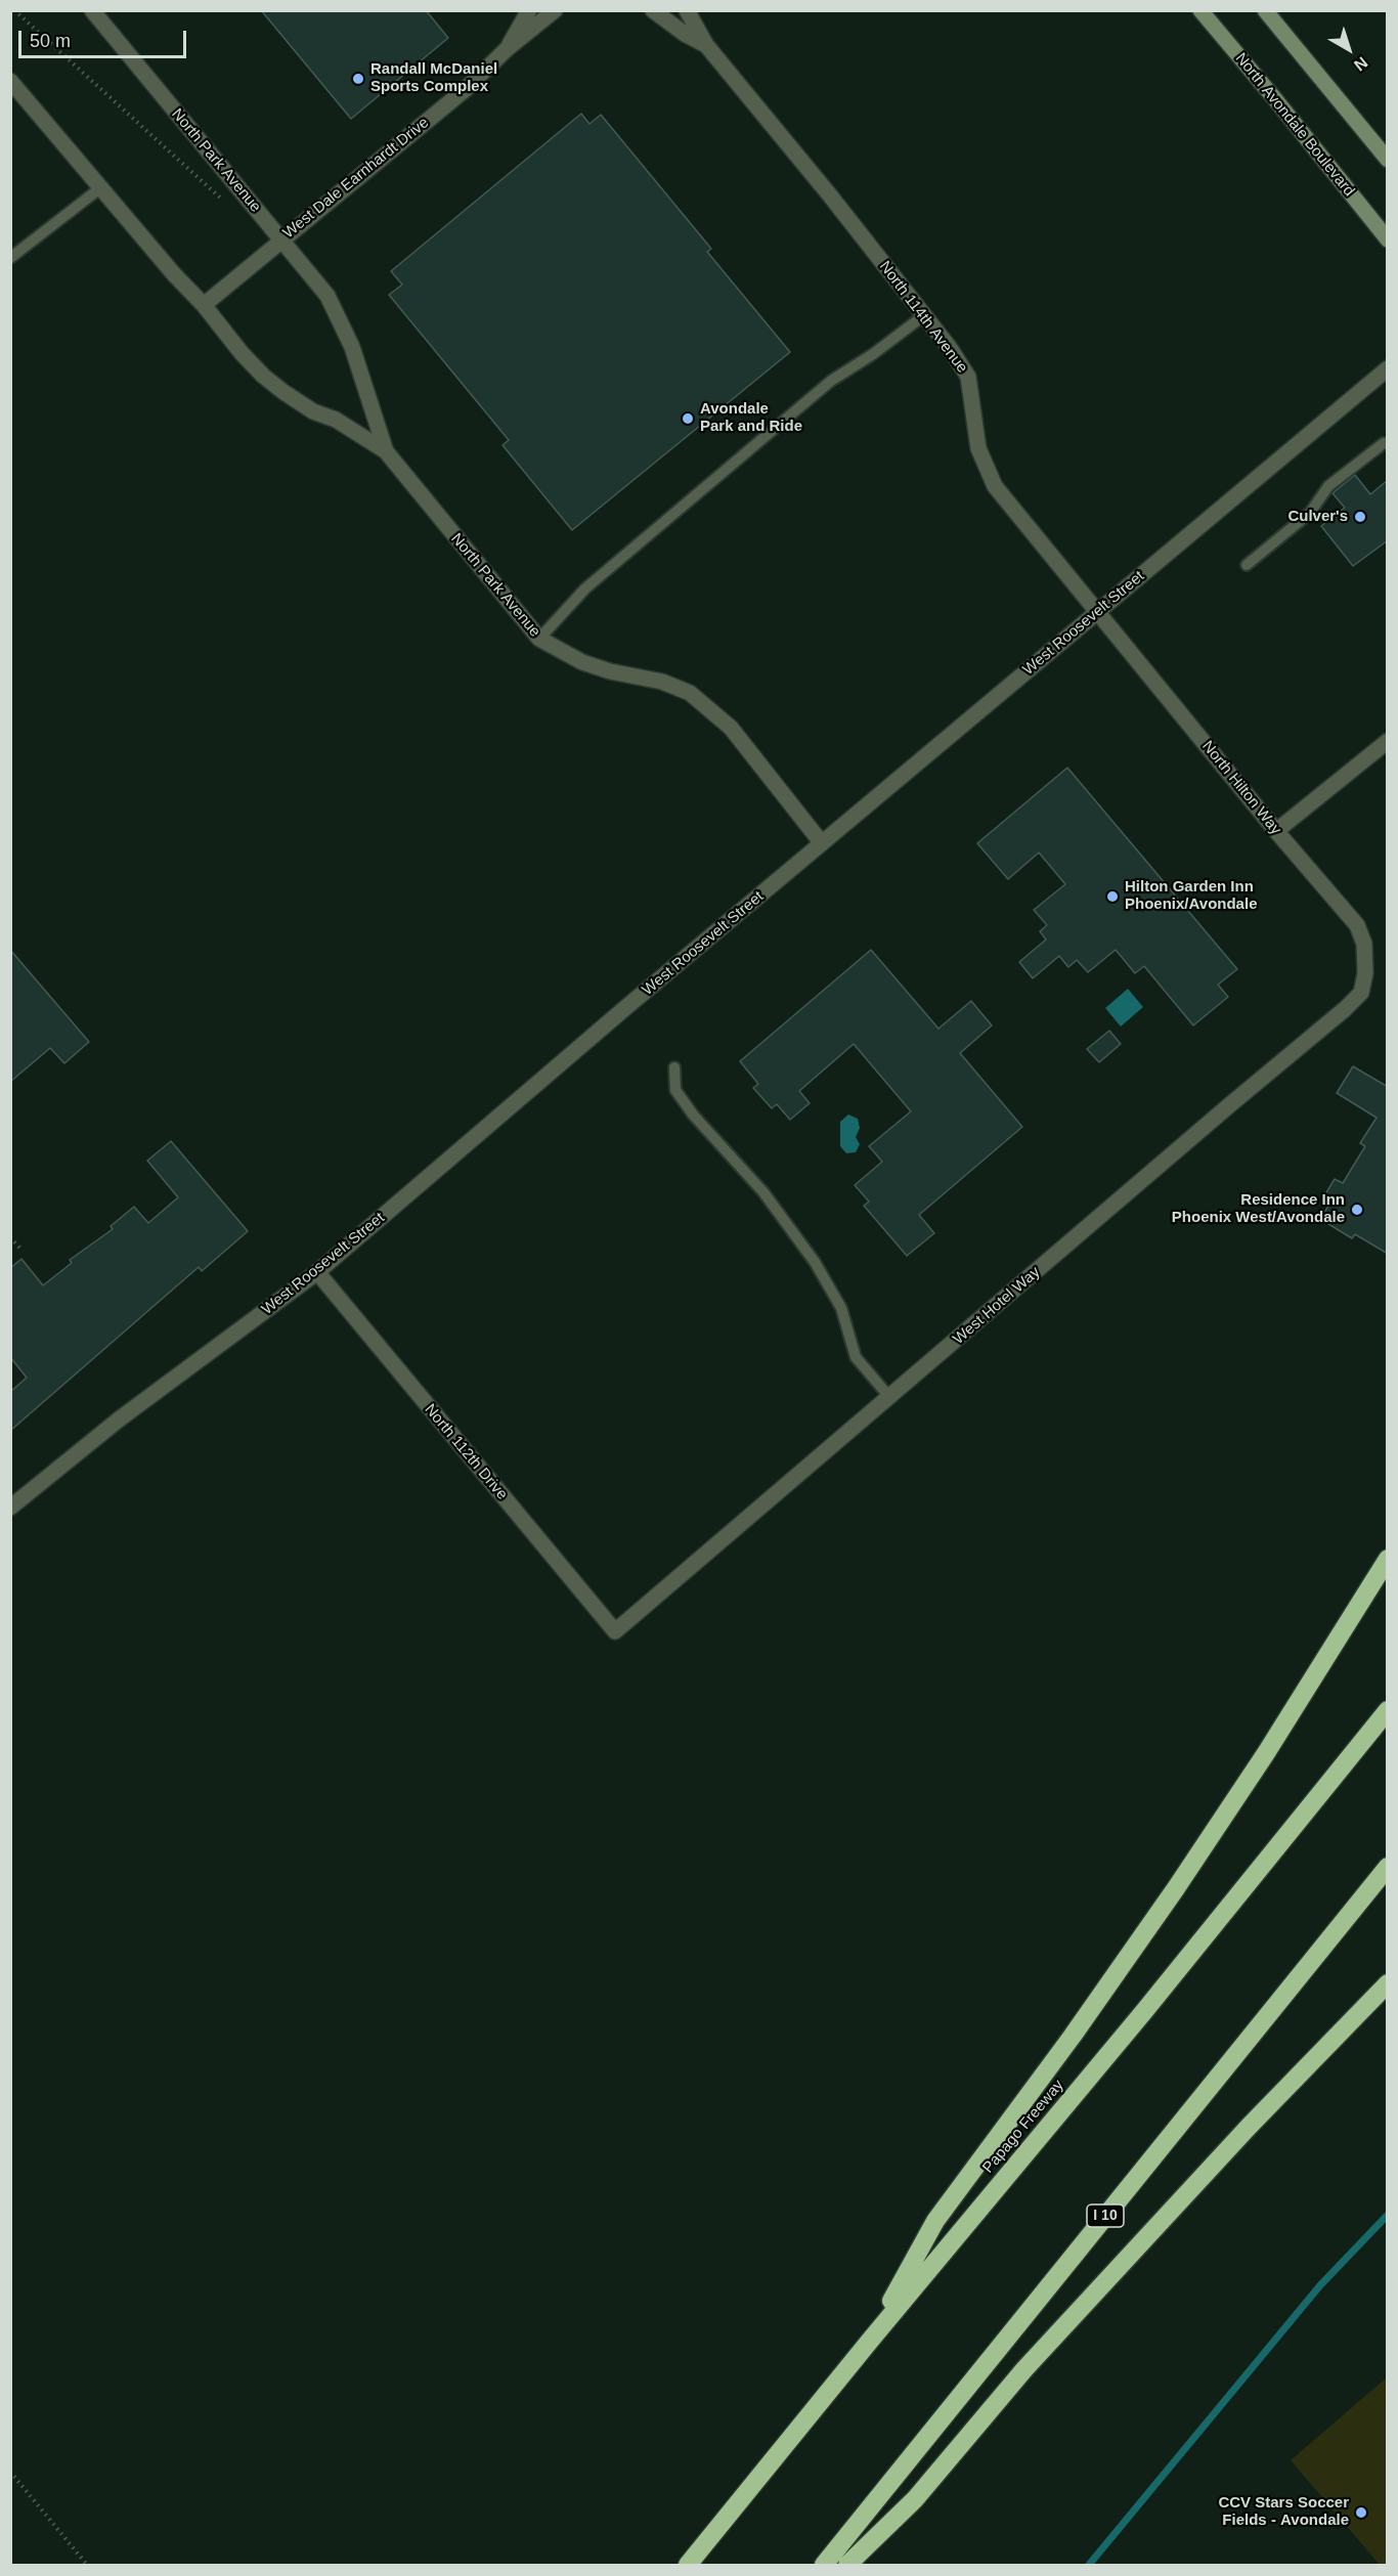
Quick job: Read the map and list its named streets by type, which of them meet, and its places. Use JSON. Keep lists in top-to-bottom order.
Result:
{
  "streets": {
    "highway": ["Papago Freeway", "I 10"],
    "main road": ["North Avondale Boulevard"],
    "street": [
      "North Park Avenue",
      "West Dale Earnhardt Drive",
      "North 114th Avenue",
      "West Roosevelt Street",
      "North Hilton Way",
      "West Hotel Way",
      "North 112th Drive"
    ]
  },
  "crossings": [
    ["North Park Avenue", "West Dale Earnhardt Drive"],
    ["North Park Avenue", "West Roosevelt Street"],
    ["North 114th Avenue", "West Roosevelt Street"],
    ["North 114th Avenue", "North Hilton Way"],
    ["West Roosevelt Street", "North Hilton Way"],
    ["West Roosevelt Street", "North 112th Drive"],
    ["North Hilton Way", "West Hotel Way"],
    ["West Hotel Way", "North 112th Drive"]
  ],
  "places": [
    "Randall McDaniel Sports Complex",
    "Avondale Park and Ride",
    "Culver's",
    "Hilton Garden Inn Phoenix/Avondale",
    "Residence Inn Phoenix West/Avondale",
    "CCV Stars Soccer Fields - Avondale"
  ],
  "scale_bar": "50 m",
  "north": "bottom right"
}
